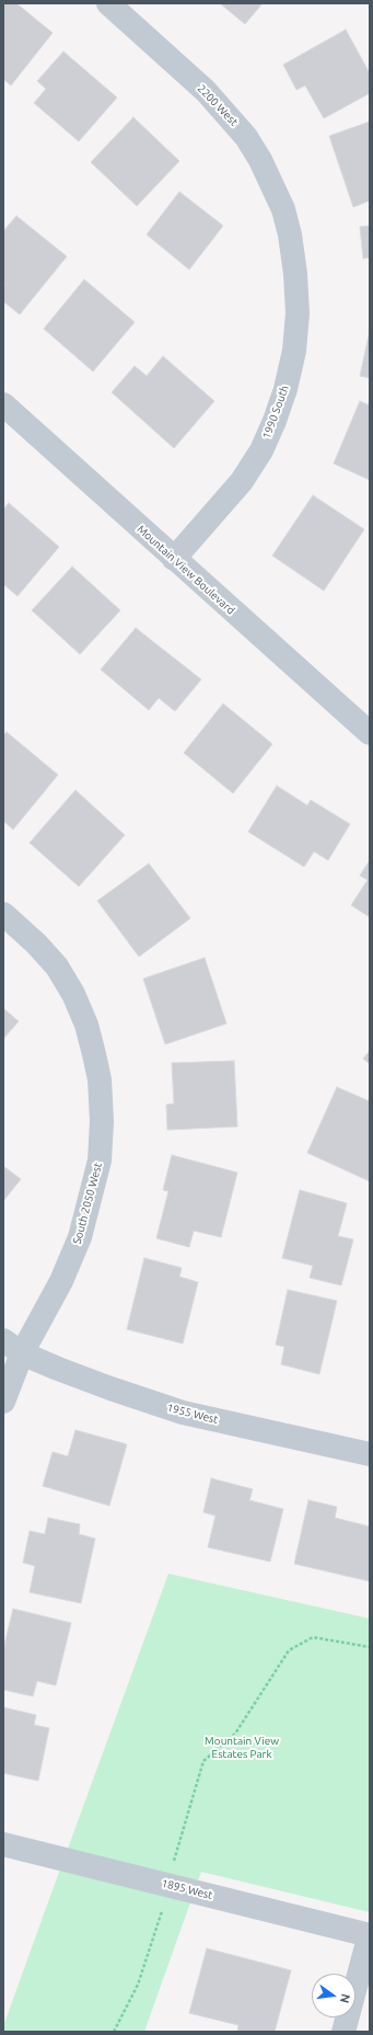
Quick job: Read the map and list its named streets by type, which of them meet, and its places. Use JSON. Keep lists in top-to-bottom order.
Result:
{
  "streets": {
    "street": [
      "2200 West",
      "1990 South",
      "Mountain View Boulevard",
      "South 2050 West",
      "1955 West",
      "1895 West"
    ]
  },
  "crossings": [
    ["2200 West", "1990 South"],
    ["1990 South", "Mountain View Boulevard"],
    ["South 2050 West", "1955 West"]
  ],
  "parks": ["Mountain View Estates Park"],
  "north": "right"
}
